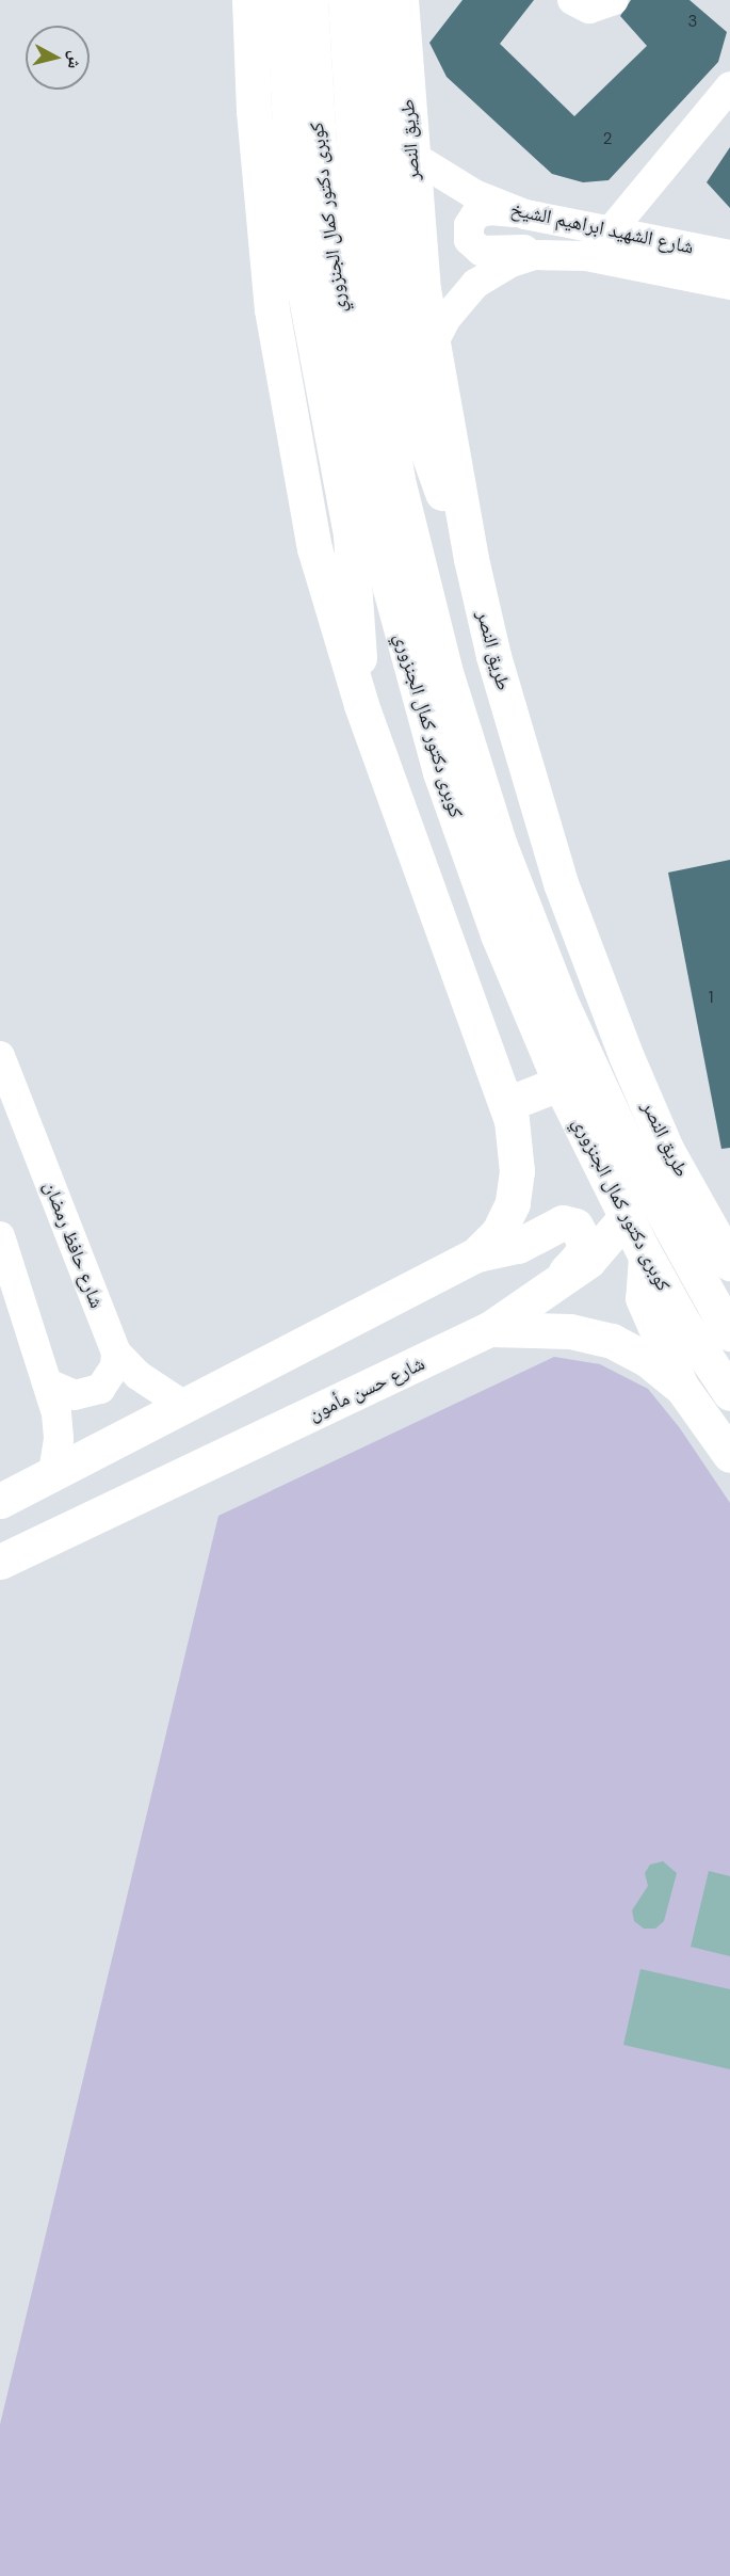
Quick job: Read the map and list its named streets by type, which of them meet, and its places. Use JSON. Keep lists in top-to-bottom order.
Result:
{
  "streets": {
    "main road": ["طريق النصر", "كوبرى دكتور كمال الجنزوري", "شارع حسن مأمون"],
    "street": ["شارع الشهيد ابراهيم الشيخ", "شارع حافظ رمضان"]
  },
  "crossings": [
    ["طريق النصر", "شارع الشهيد ابراهيم الشيخ"],
    ["طريق النصر", "شارع حسن مأمون"]
  ],
  "house_numbers": ["3", "2", "1"],
  "north": "right"
}
